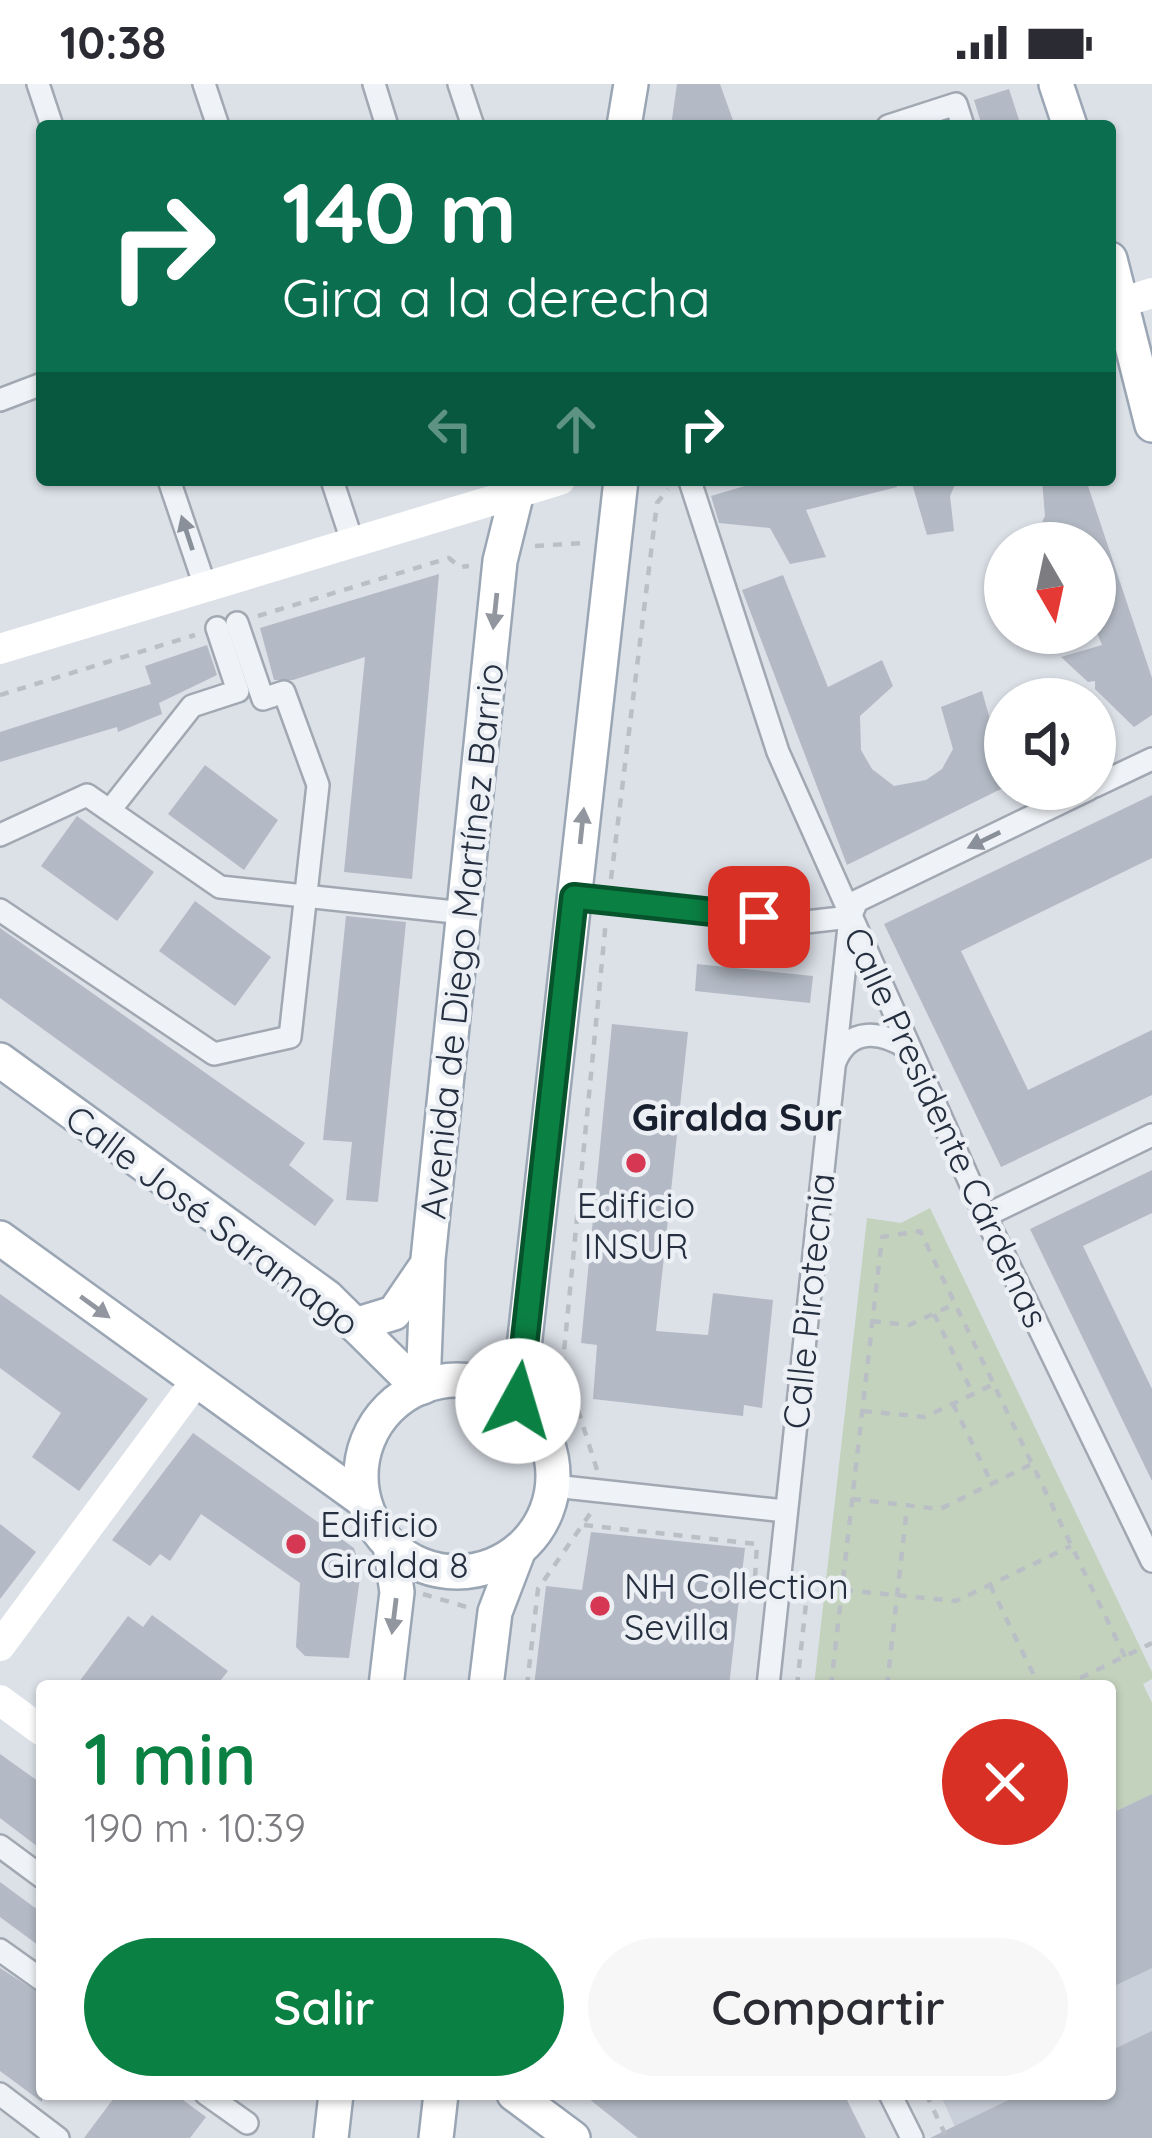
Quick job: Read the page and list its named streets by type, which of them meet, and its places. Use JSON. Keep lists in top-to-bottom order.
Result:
{
  "streets": {
    "main road": ["Avenida de Diego Martínez Barrio", "Calle José Saramago"],
    "street": ["Calle Presidente Cárdenas", "Calle Pirotecnia"]
  },
  "crossings": [
    ["Avenida de Diego Martínez Barrio", "Calle José Saramago"],
    ["Calle Presidente Cárdenas", "Calle Pirotecnia"]
  ],
  "districts": ["Giralda Sur"],
  "places": ["Edificio INSUR", "Edificio Giralda 8", "NH Collection Sevilla"],
  "north": "bottom",
  "page": {
    "status": "10:38",
    "turn": ["140 m", "Gira a la derecha"],
    "heading": ["1 min", "190 m · 10:39"],
    "buttons": ["Salir", "Compartir"]
  }
}
